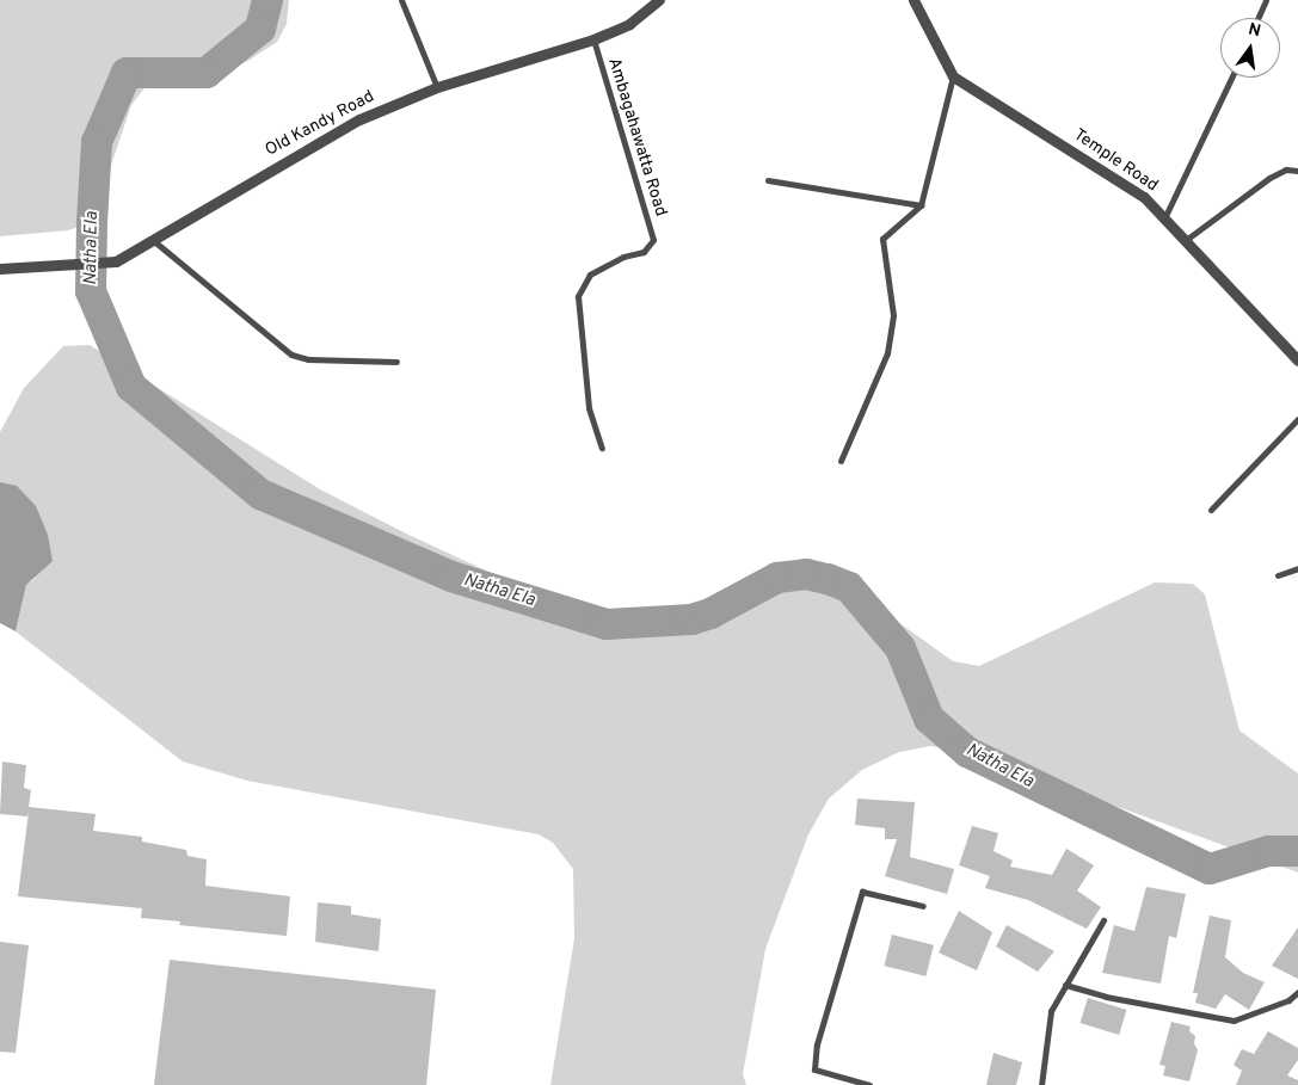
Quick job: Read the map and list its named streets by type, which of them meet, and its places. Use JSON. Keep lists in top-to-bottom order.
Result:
{
  "streets": {
    "street": ["Old Kandy Road", "Ambagahawatta Road", "Temple Road"]
  },
  "crossings": [
    ["Old Kandy Road", "Ambagahawatta Road"]
  ],
  "water": ["Natha Ela"],
  "north": "top"
}
